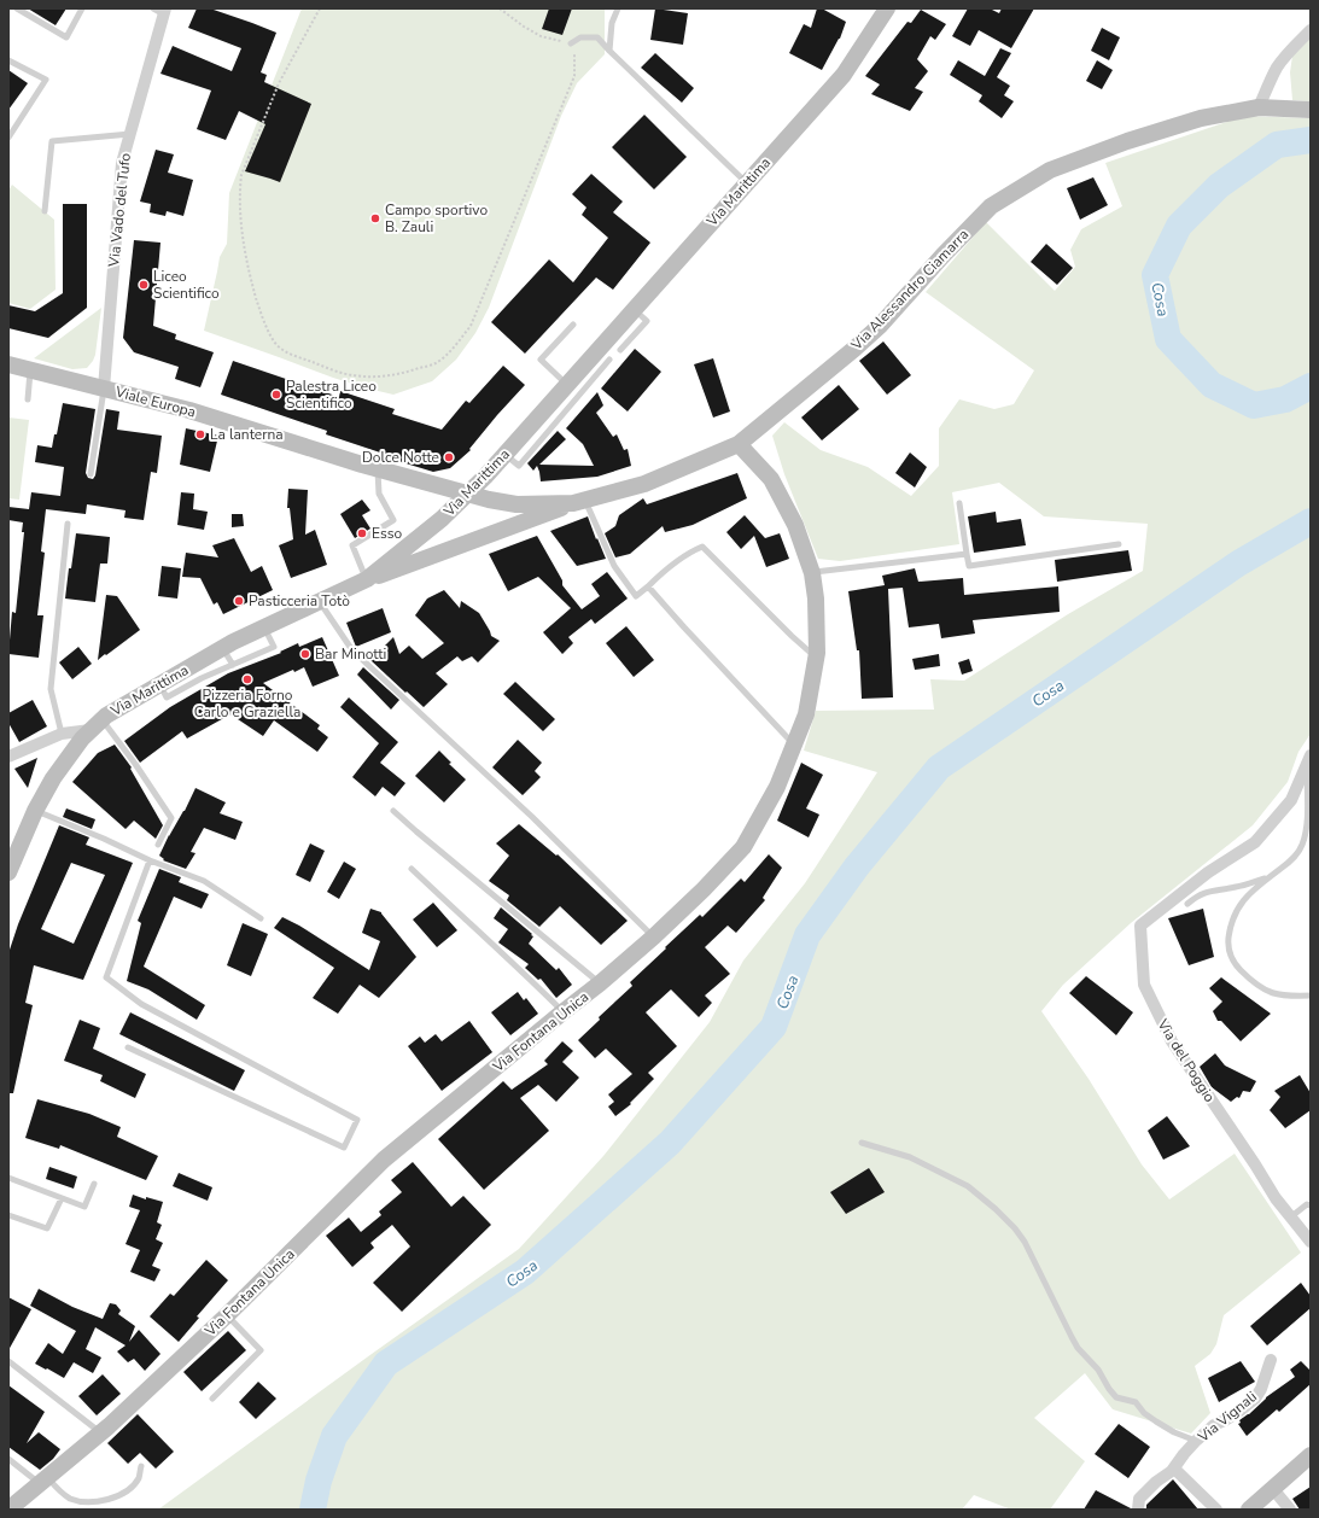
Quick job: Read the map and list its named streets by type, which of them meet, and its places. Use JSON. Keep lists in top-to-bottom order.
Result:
{
  "streets": {
    "main road": [
      "Via Marittima",
      "Via Alessandro Ciamarra",
      "Viale Europa",
      "Via Fontana Unica"
    ],
    "street": ["Via Vado del Tufo", "Via del Poggio", "Via Vignali"]
  },
  "crossings": [
    ["Via Marittima", "Via Alessandro Ciamarra"],
    ["Via Marittima", "Viale Europa"],
    ["Via Vado del Tufo", "Viale Europa"],
    ["Via Alessandro Ciamarra", "Viale Europa"],
    ["Via Alessandro Ciamarra", "Via Fontana Unica"]
  ],
  "water": ["Cosa"],
  "places": [
    "Campo sportivo B. Zauli",
    "Liceo Scientifico",
    "Palestra Liceo Scientifico",
    "La lanterna",
    "Dolce Notte",
    "Esso",
    "Pasticceria Totò",
    "Bar Minotti",
    "Pizzeria Forno Carlo e Graziella"
  ]
}
